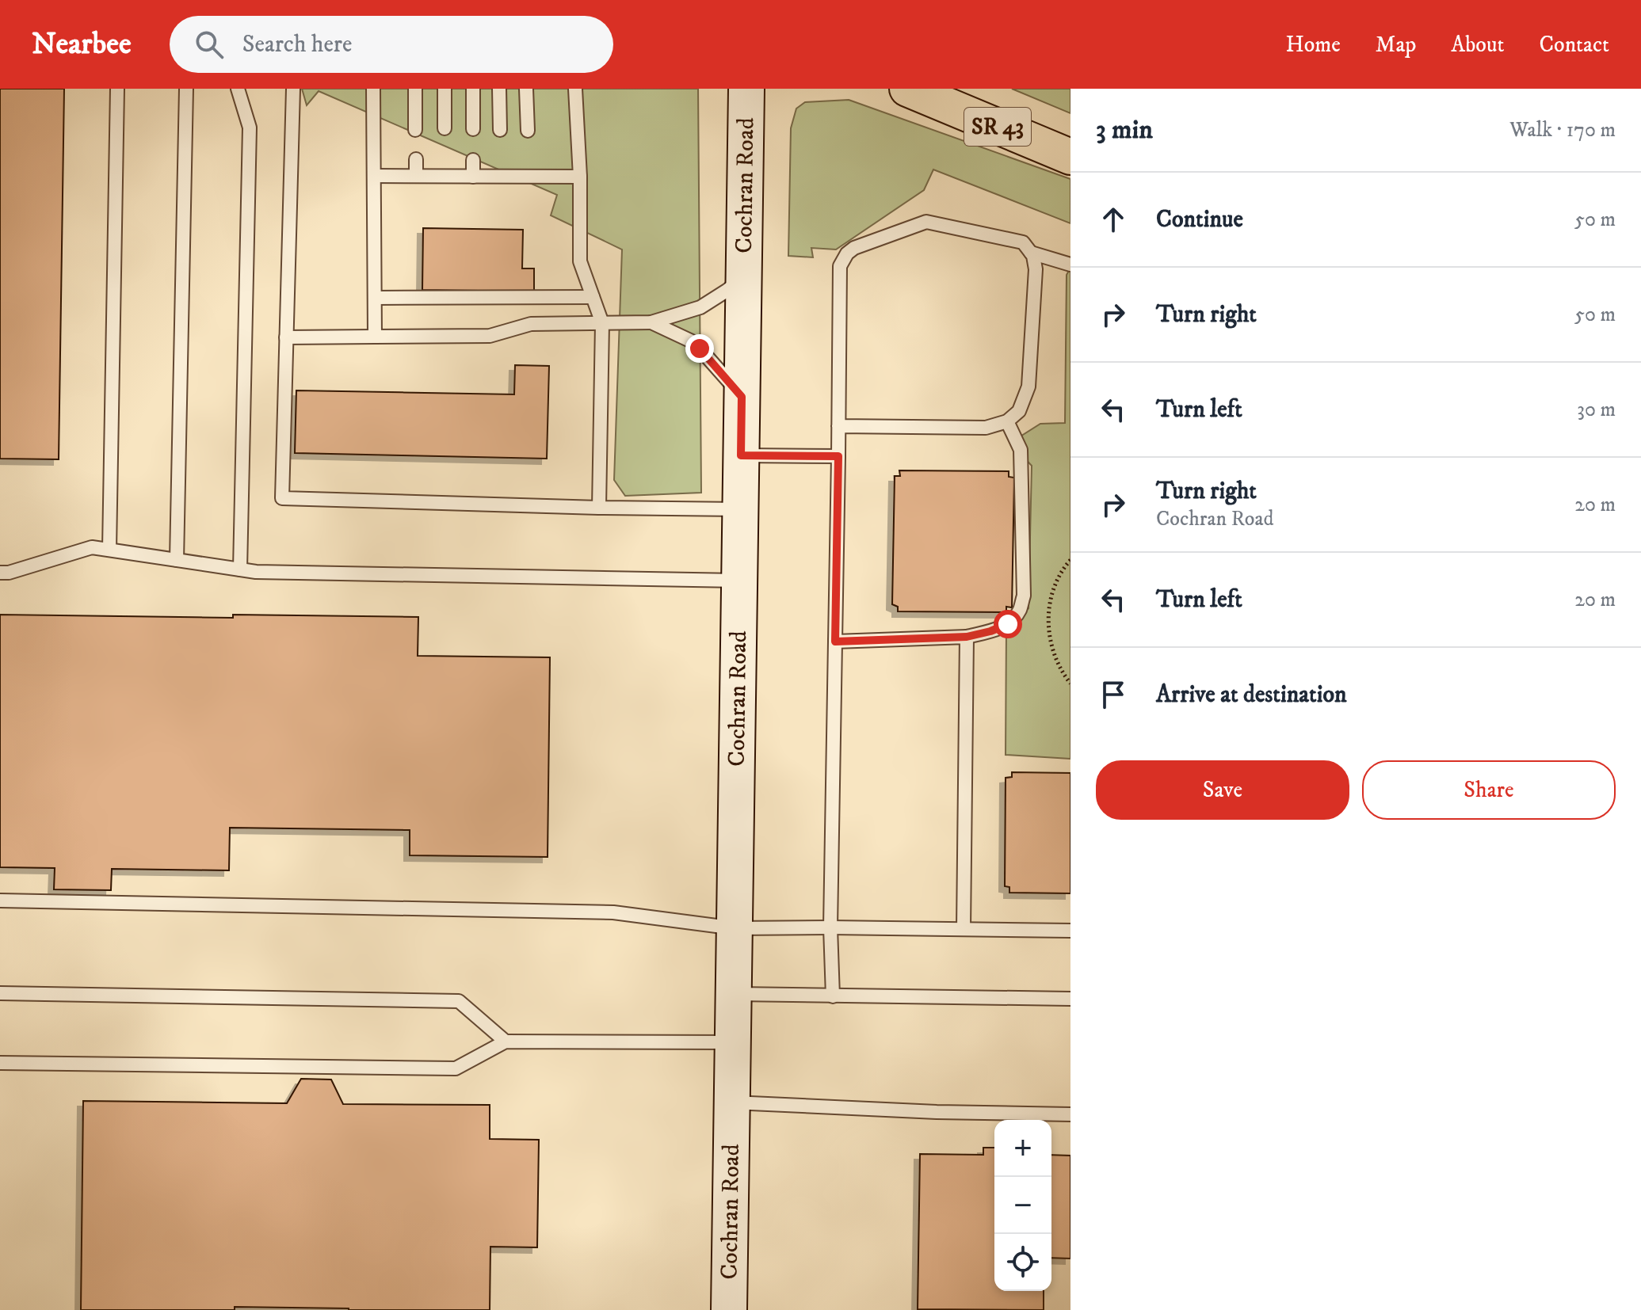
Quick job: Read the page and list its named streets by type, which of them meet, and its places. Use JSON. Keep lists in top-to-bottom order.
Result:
{
  "streets": {
    "main road": ["SR 43"],
    "street": ["Cochran Road"]
  },
  "page": {
    "header": "Nearbee",
    "search": "Search here",
    "nav": [
      "Home",
      "Map",
      "About",
      "Contact"
    ],
    "heading": ["3 min", "Walk · 170 m"],
    "list": [
      ["Continue", "50 m"],
      ["Turn right", "50 m"],
      ["Turn left", "30 m"],
      ["Turn right", "Cochran Road", "20 m"],
      ["Turn left", "20 m"],
      "Arrive at destination"
    ],
    "buttons": ["Save", "Share"],
    "map_buttons": ["+", "−"]
  }
}
